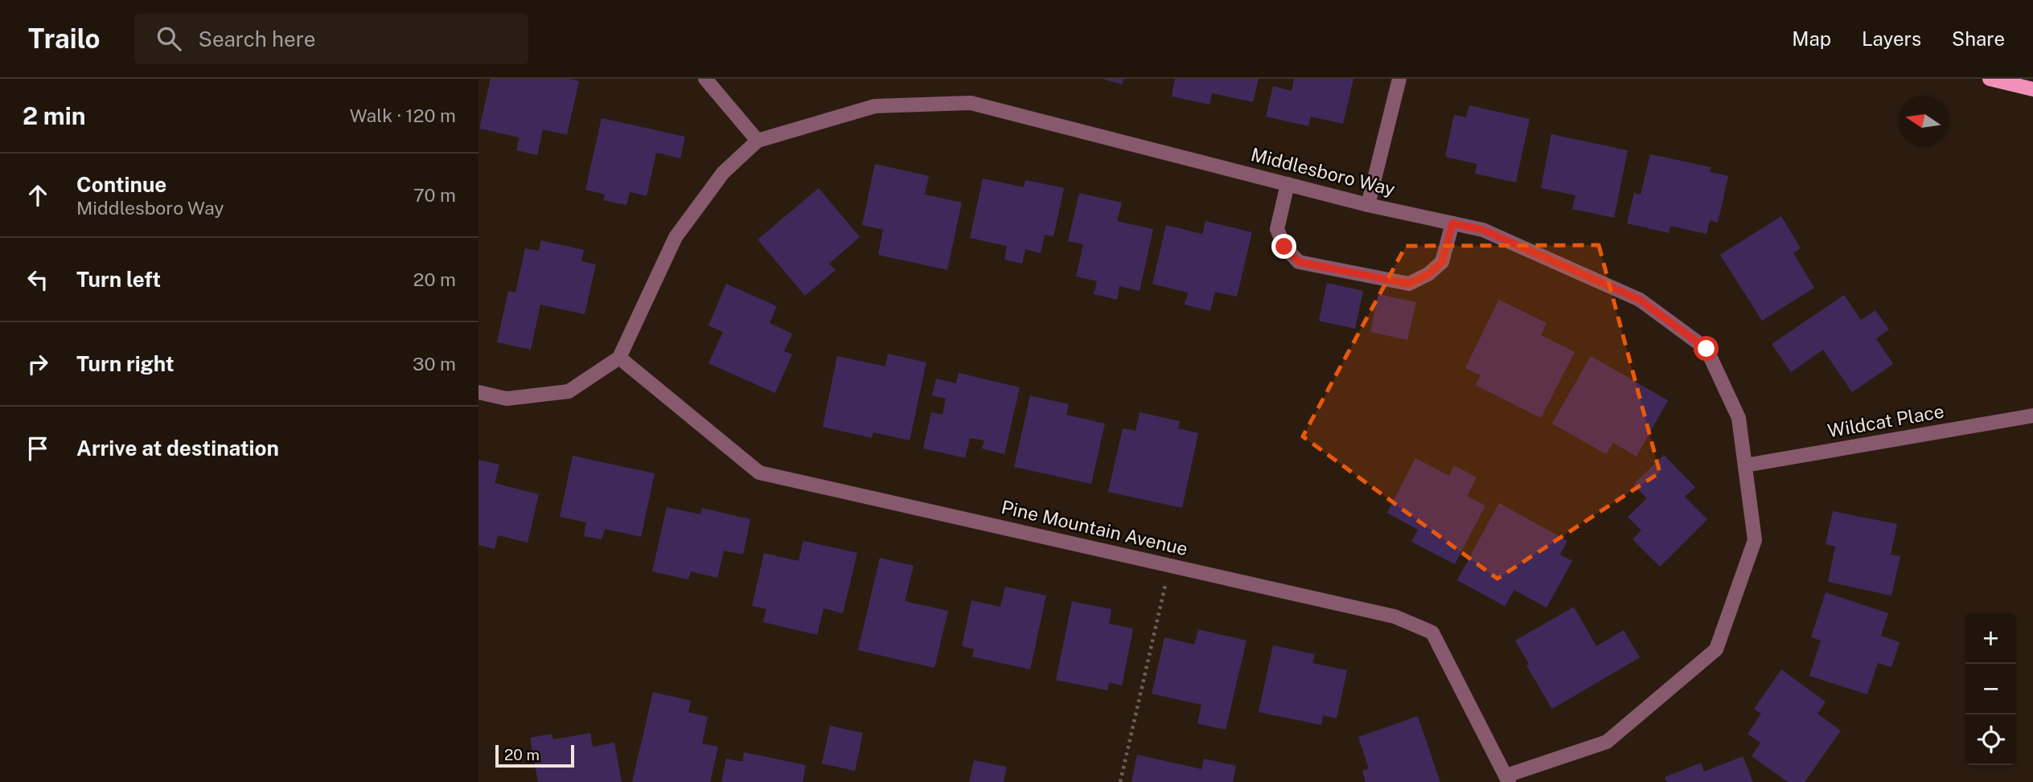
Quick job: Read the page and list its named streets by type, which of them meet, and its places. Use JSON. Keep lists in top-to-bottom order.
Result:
{
  "streets": {
    "street": ["Middlesboro Way", "Wildcat Place", "Pine Mountain Avenue"]
  },
  "crossings": [
    ["Middlesboro Way", "Wildcat Place"],
    ["Middlesboro Way", "Pine Mountain Avenue"]
  ],
  "scale_bar": "20 m",
  "north": "left",
  "page": {
    "header": "Trailo",
    "search": "Search here",
    "nav": ["Map", "Layers", "Share"],
    "heading": ["2 min", "Walk · 120 m"],
    "list": [
      ["Continue", "Middlesboro Way", "70 m"],
      ["Turn left", "20 m"],
      ["Turn right", "30 m"],
      "Arrive at destination"
    ],
    "map_buttons": ["+", "−"],
    "scale": "20 m"
  }
}
